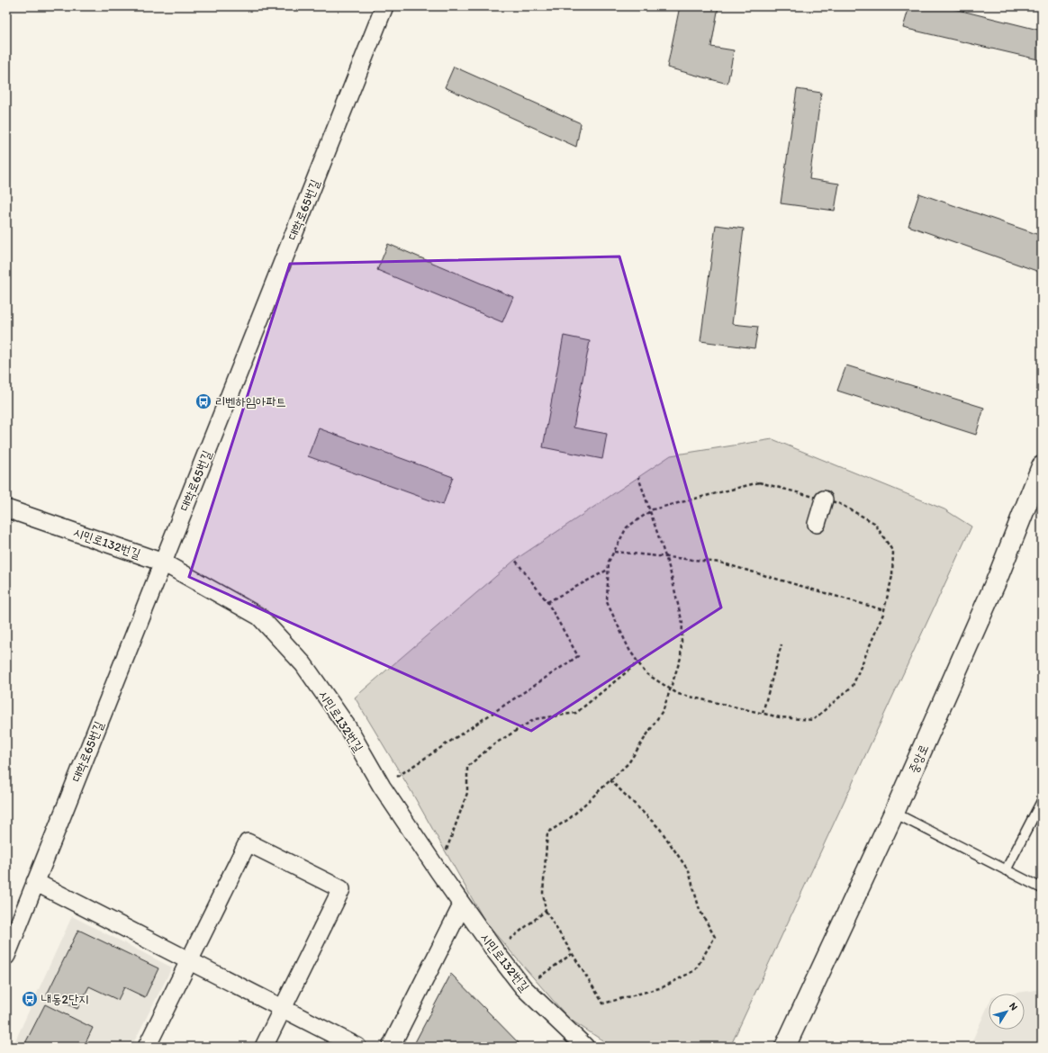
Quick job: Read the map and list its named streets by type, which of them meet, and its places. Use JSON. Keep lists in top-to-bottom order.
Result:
{
  "streets": {
    "street": ["대학로65번길", "시민로132번길", "중앙로"]
  },
  "crossings": [
    ["대학로65번길", "시민로132번길"]
  ],
  "places": {
    "bus stop": ["리벤하임아파트", "내동2단지"]
  },
  "north": "top right"
}
